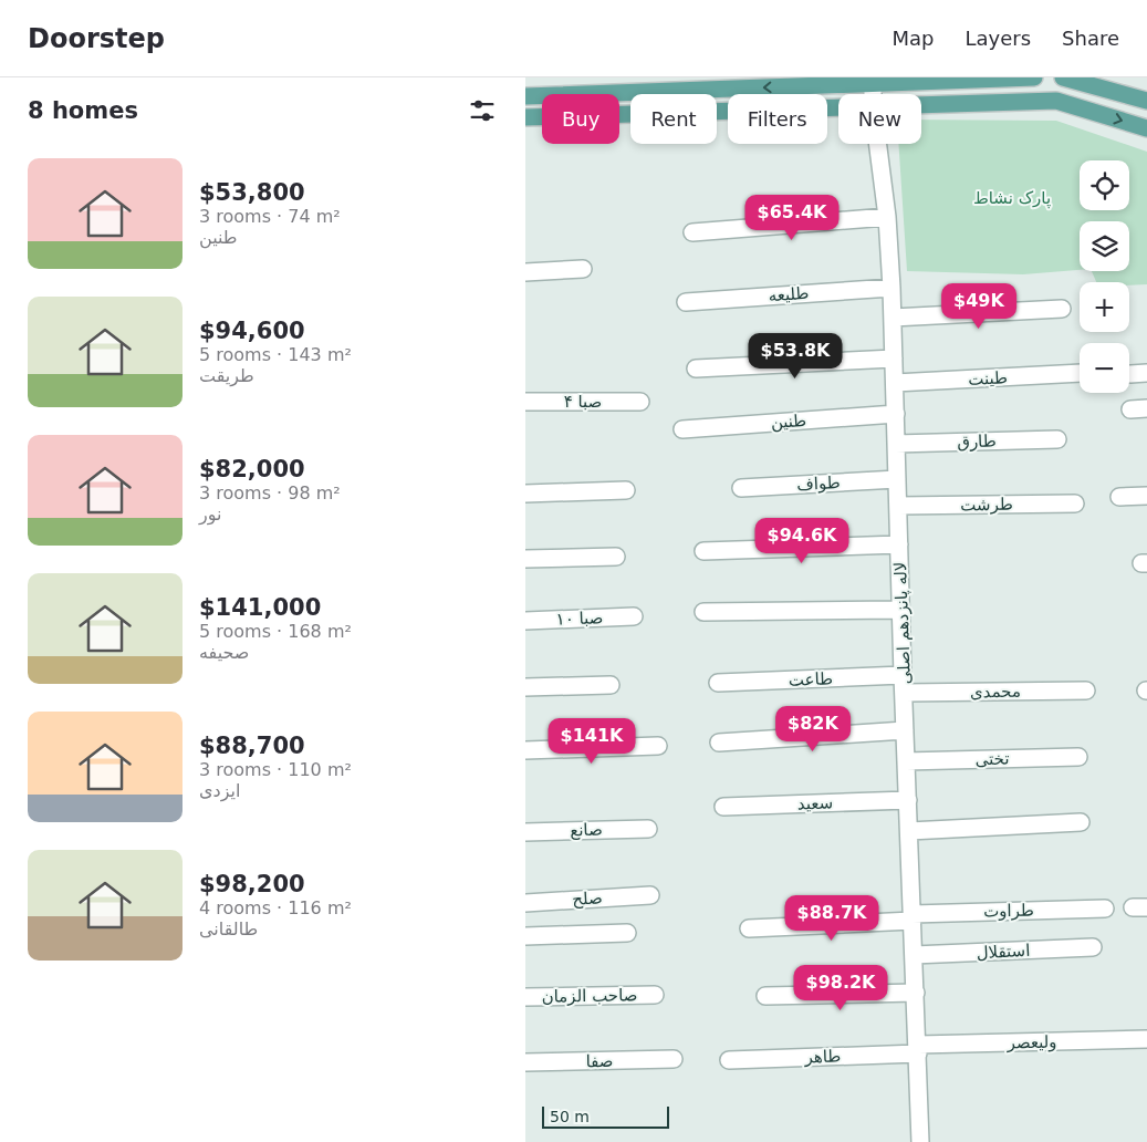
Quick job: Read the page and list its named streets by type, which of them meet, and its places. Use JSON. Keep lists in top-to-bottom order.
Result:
{
  "streets": {
    "street": [
      "طلیعه",
      "طینت",
      "صبا ۴",
      "طنین",
      "طارق",
      "طواف",
      "طرشت",
      "صبا ۱۰",
      "لاله پانزدهم اصلی",
      "طاعت",
      "محمدی",
      "تختی",
      "سعید",
      "صانع",
      "صلح",
      "طراوت",
      "استقلال",
      "صاحب الزمان",
      "ولیعصر",
      "طاهر",
      "صفا"
    ]
  },
  "crossings": [
    ["طلیعه", "لاله پانزدهم اصلی"],
    ["طینت", "لاله پانزدهم اصلی"],
    ["طنین", "لاله پانزدهم اصلی"],
    ["طارق", "لاله پانزدهم اصلی"],
    ["طواف", "لاله پانزدهم اصلی"],
    ["طرشت", "لاله پانزدهم اصلی"],
    ["لاله پانزدهم اصلی", "طاعت"],
    ["لاله پانزدهم اصلی", "محمدی"],
    ["لاله پانزدهم اصلی", "تختی"],
    ["لاله پانزدهم اصلی", "سعید"],
    ["لاله پانزدهم اصلی", "طراوت"],
    ["لاله پانزدهم اصلی", "استقلال"],
    ["لاله پانزدهم اصلی", "ولیعصر"],
    ["لاله پانزدهم اصلی", "طاهر"],
    ["ولیعصر", "طاهر"]
  ],
  "parks": ["پارک نشاط"],
  "scale_bar": "50 m",
  "page": {
    "header": "Doorstep",
    "nav": ["Map", "Layers", "Share"],
    "heading": "8 homes",
    "chip": [
      "Buy",
      "Rent",
      "Filters",
      "New"
    ],
    "list": [
      {
        "name": "$53,800",
        "note": "3 rooms · 74 m² · طنین"
      },
      {
        "name": "$94,600",
        "note": "5 rooms · 143 m² · طریقت"
      },
      {
        "name": "$82,000",
        "note": "3 rooms · 98 m² · نور"
      },
      {
        "name": "$141,000",
        "note": "5 rooms · 168 m² · صحیفه"
      },
      {
        "name": "$88,700",
        "note": "3 rooms · 110 m² · ایزدی"
      },
      {
        "name": "$98,200",
        "note": "4 rooms · 116 m² · طالقانی"
      }
    ],
    "map_buttons": ["+", "−"],
    "price": [
      "$65.4K",
      "$49K",
      "$53.8K",
      "$94.6K",
      "$82K",
      "$141K",
      "$88.7K",
      "$98.2K"
    ],
    "scale": "50 m"
  }
}
